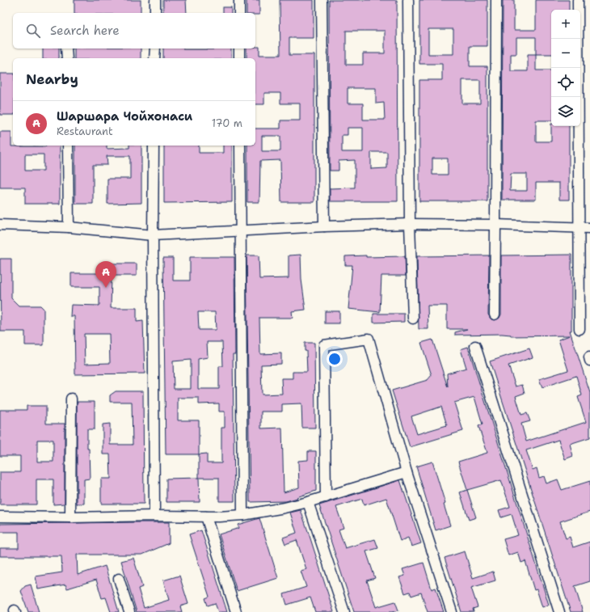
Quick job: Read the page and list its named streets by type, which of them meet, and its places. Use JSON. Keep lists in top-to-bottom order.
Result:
{
  "page": {
    "map_buttons": ["+", "−"],
    "search": "Search here",
    "heading": "Nearby",
    "list": [
      {
        "mark": "A",
        "name": "Шаршара Чойхонаси",
        "note": "Restaurant",
        "value": "170 m"
      }
    ],
    "pins": "A"
  }
}
